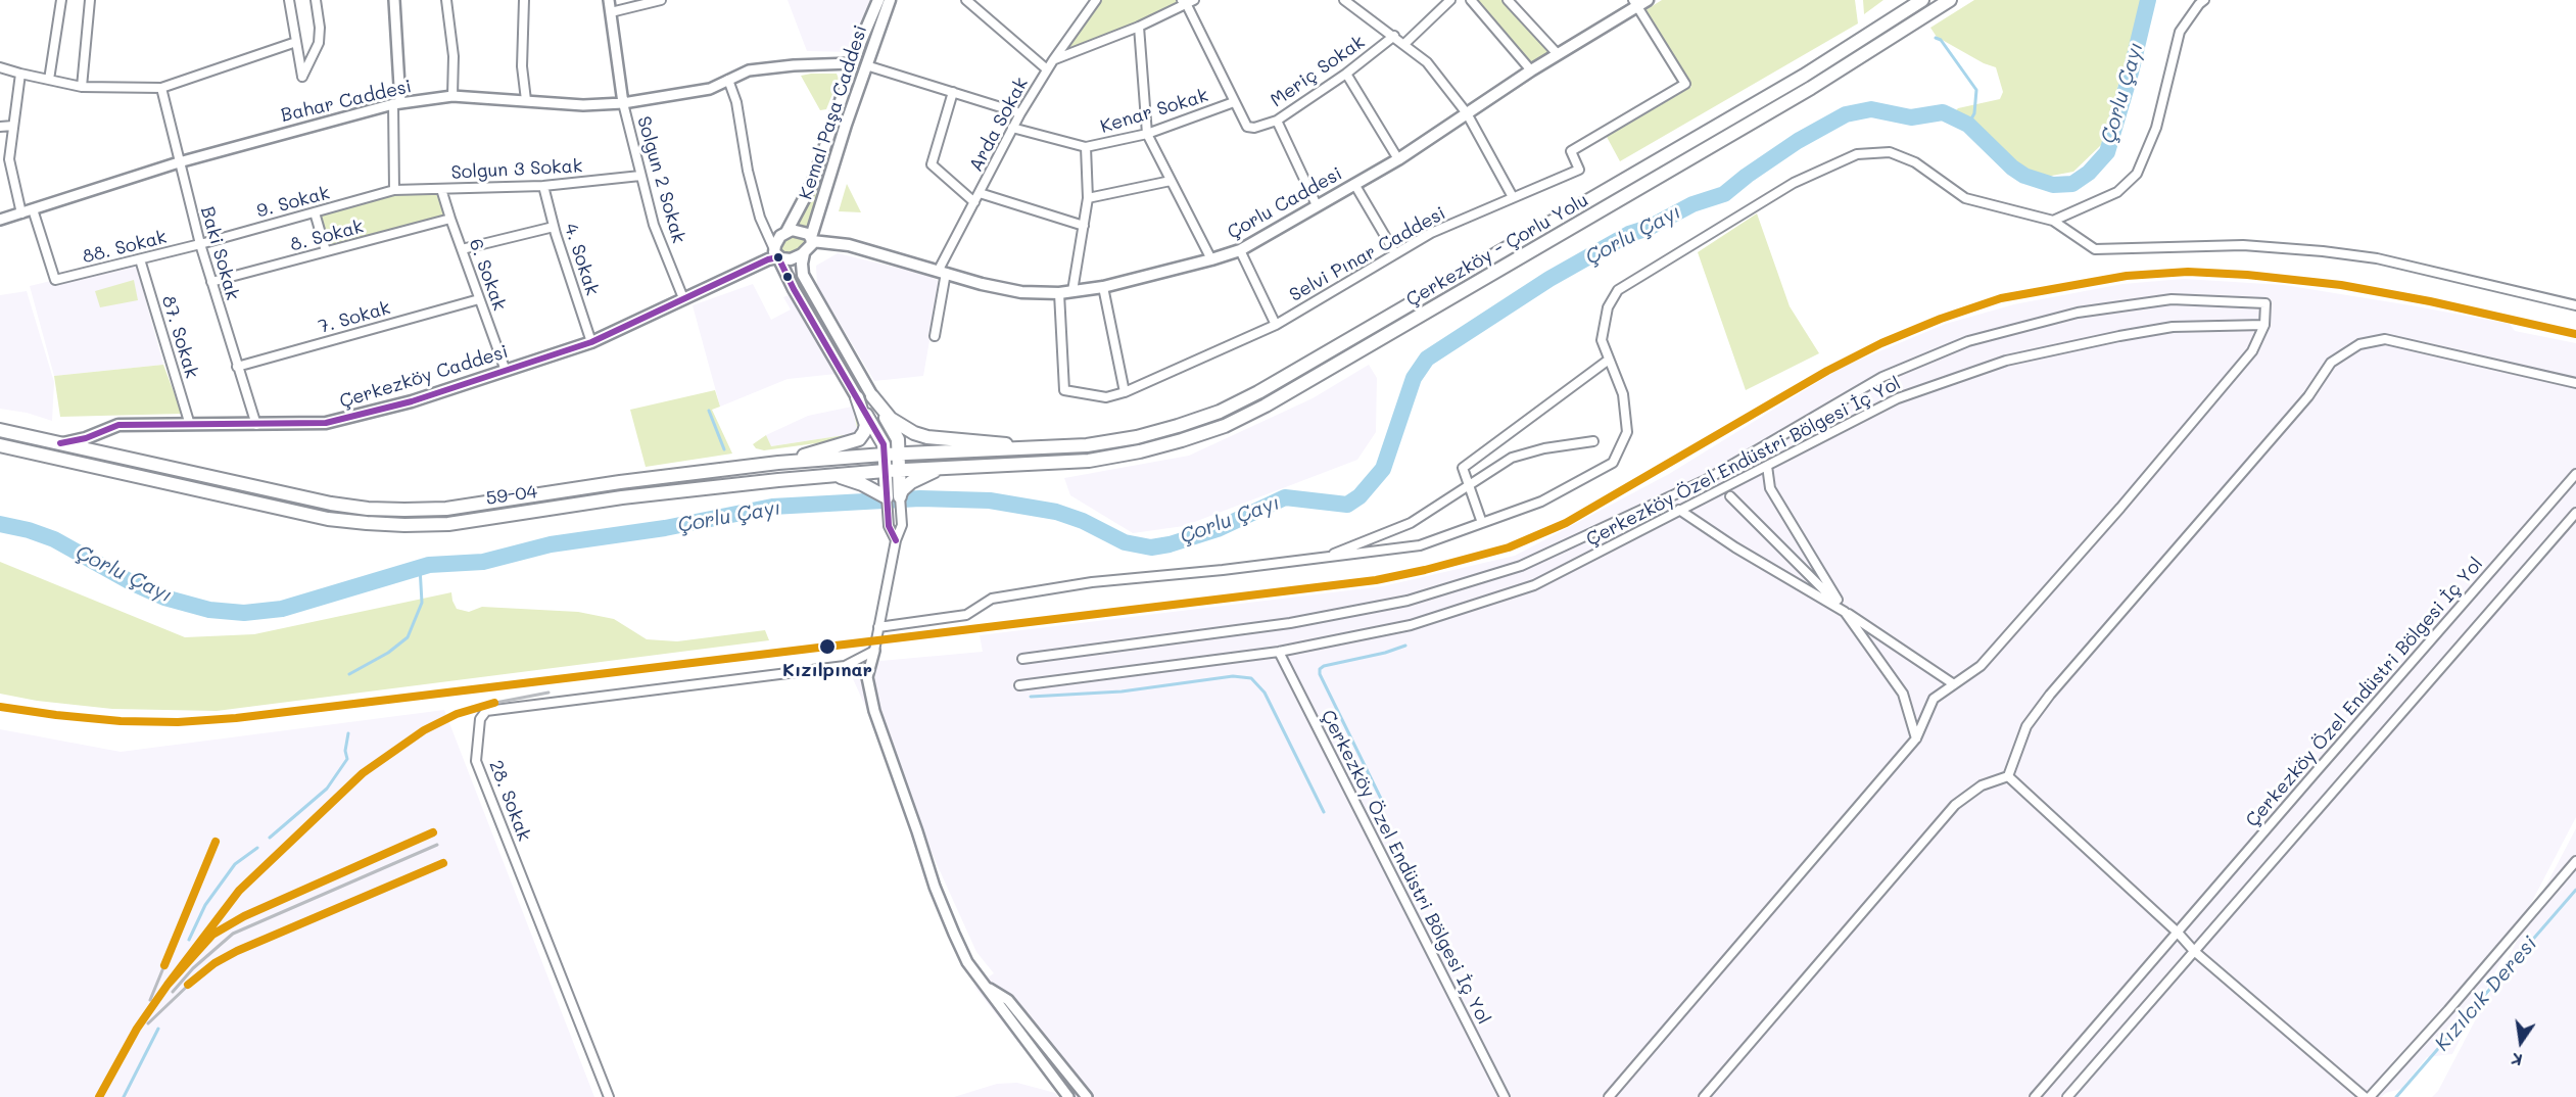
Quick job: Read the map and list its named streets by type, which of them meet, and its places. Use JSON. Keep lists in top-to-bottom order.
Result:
{
  "streets": {
    "main road": [
      "Kemal Paşa Caddesi",
      "Çorlu Caddesi",
      "Çerkezköy - Çorlu Yolu",
      "Çerkezköy Caddesi",
      "59-04"
    ],
    "street": [
      "Meriç Sokak",
      "Bahar Caddesi",
      "Kenar Sokak",
      "Arda Sokak",
      "Solgun 3 Sokak",
      "Solgun 2 Sokak",
      "9. Sokak",
      "8. Sokak",
      "88. Sokak",
      "Baki Sokak",
      "Selvi Pınar Caddesi",
      "4. Sokak",
      "6. Sokak",
      "7. Sokak",
      "87. Sokak",
      "Çerkezköy Özel Endüstri Bölgesi İç Yol",
      "28. Sokak"
    ]
  },
  "crossings": [
    ["Meriç Sokak", "Kenar Sokak"],
    ["Bahar Caddesi", "Kemal Paşa Caddesi"],
    ["Bahar Caddesi", "Solgun 2 Sokak"],
    ["Bahar Caddesi", "88. Sokak"],
    ["Bahar Caddesi", "Baki Sokak"],
    ["Kenar Sokak", "Arda Sokak"],
    ["Kemal Paşa Caddesi", "Çorlu Caddesi"],
    ["Kemal Paşa Caddesi", "Çerkezköy Caddesi"],
    ["Arda Sokak", "Çorlu Caddesi"],
    ["Solgun 3 Sokak", "Solgun 2 Sokak"],
    ["Solgun 3 Sokak", "9. Sokak"],
    ["Solgun 3 Sokak", "4. Sokak"],
    ["Solgun 3 Sokak", "6. Sokak"],
    ["Solgun 2 Sokak", "Çerkezköy Caddesi"],
    ["9. Sokak", "88. Sokak"],
    ["9. Sokak", "Baki Sokak"],
    ["Çorlu Caddesi", "Selvi Pınar Caddesi"],
    ["8. Sokak", "Baki Sokak"],
    ["8. Sokak", "6. Sokak"],
    ["88. Sokak", "Baki Sokak"],
    ["88. Sokak", "87. Sokak"],
    ["Çerkezköy - Çorlu Yolu", "59-04"],
    ["Baki Sokak", "7. Sokak"],
    ["Baki Sokak", "Çerkezköy Caddesi"],
    ["4. Sokak", "Çerkezköy Caddesi"],
    ["6. Sokak", "7. Sokak"],
    ["6. Sokak", "Çerkezköy Caddesi"],
    ["87. Sokak", "Çerkezköy Caddesi"],
    ["Çerkezköy Caddesi", "59-04"]
  ],
  "water": ["Çorlu Çayı", "Kızılcık Deresi"],
  "places": ["Kızılpınar"],
  "north": "bottom"
}
